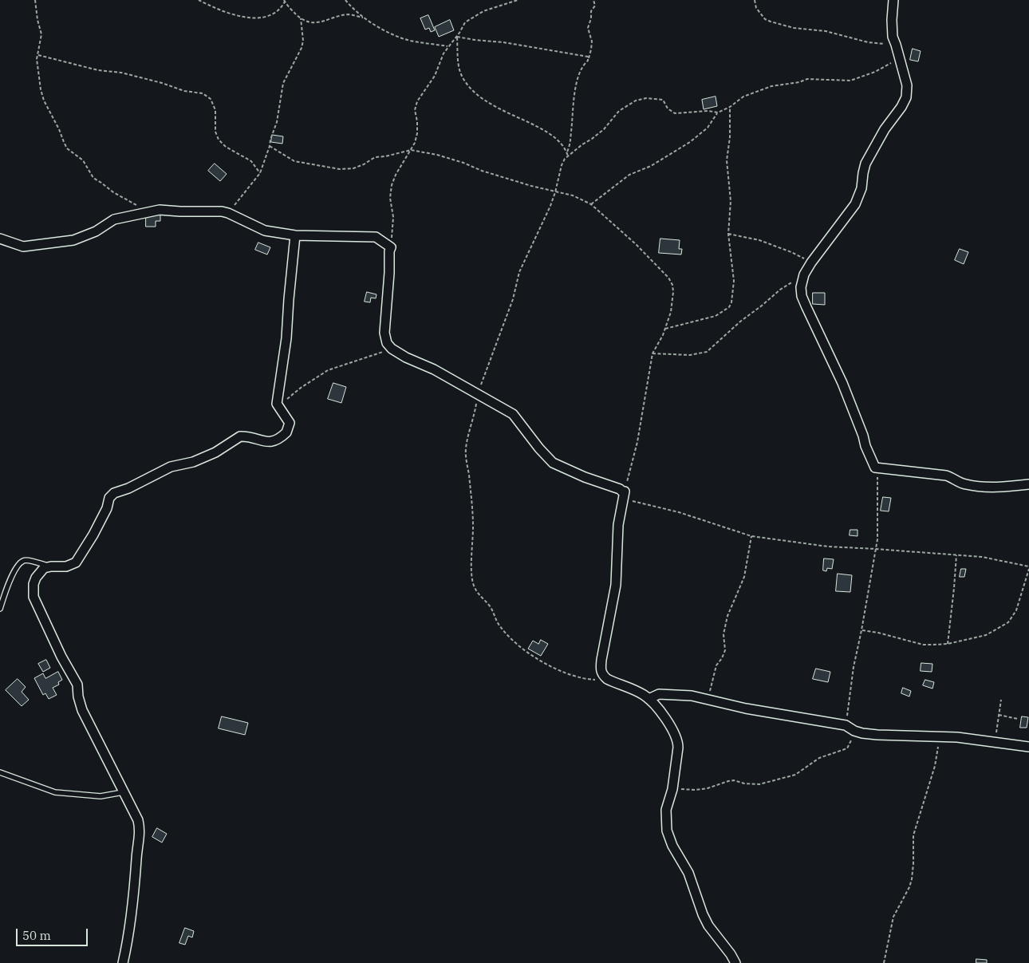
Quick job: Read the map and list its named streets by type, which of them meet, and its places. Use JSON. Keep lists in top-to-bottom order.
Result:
{
  "scale_bar": "50 m"
}
